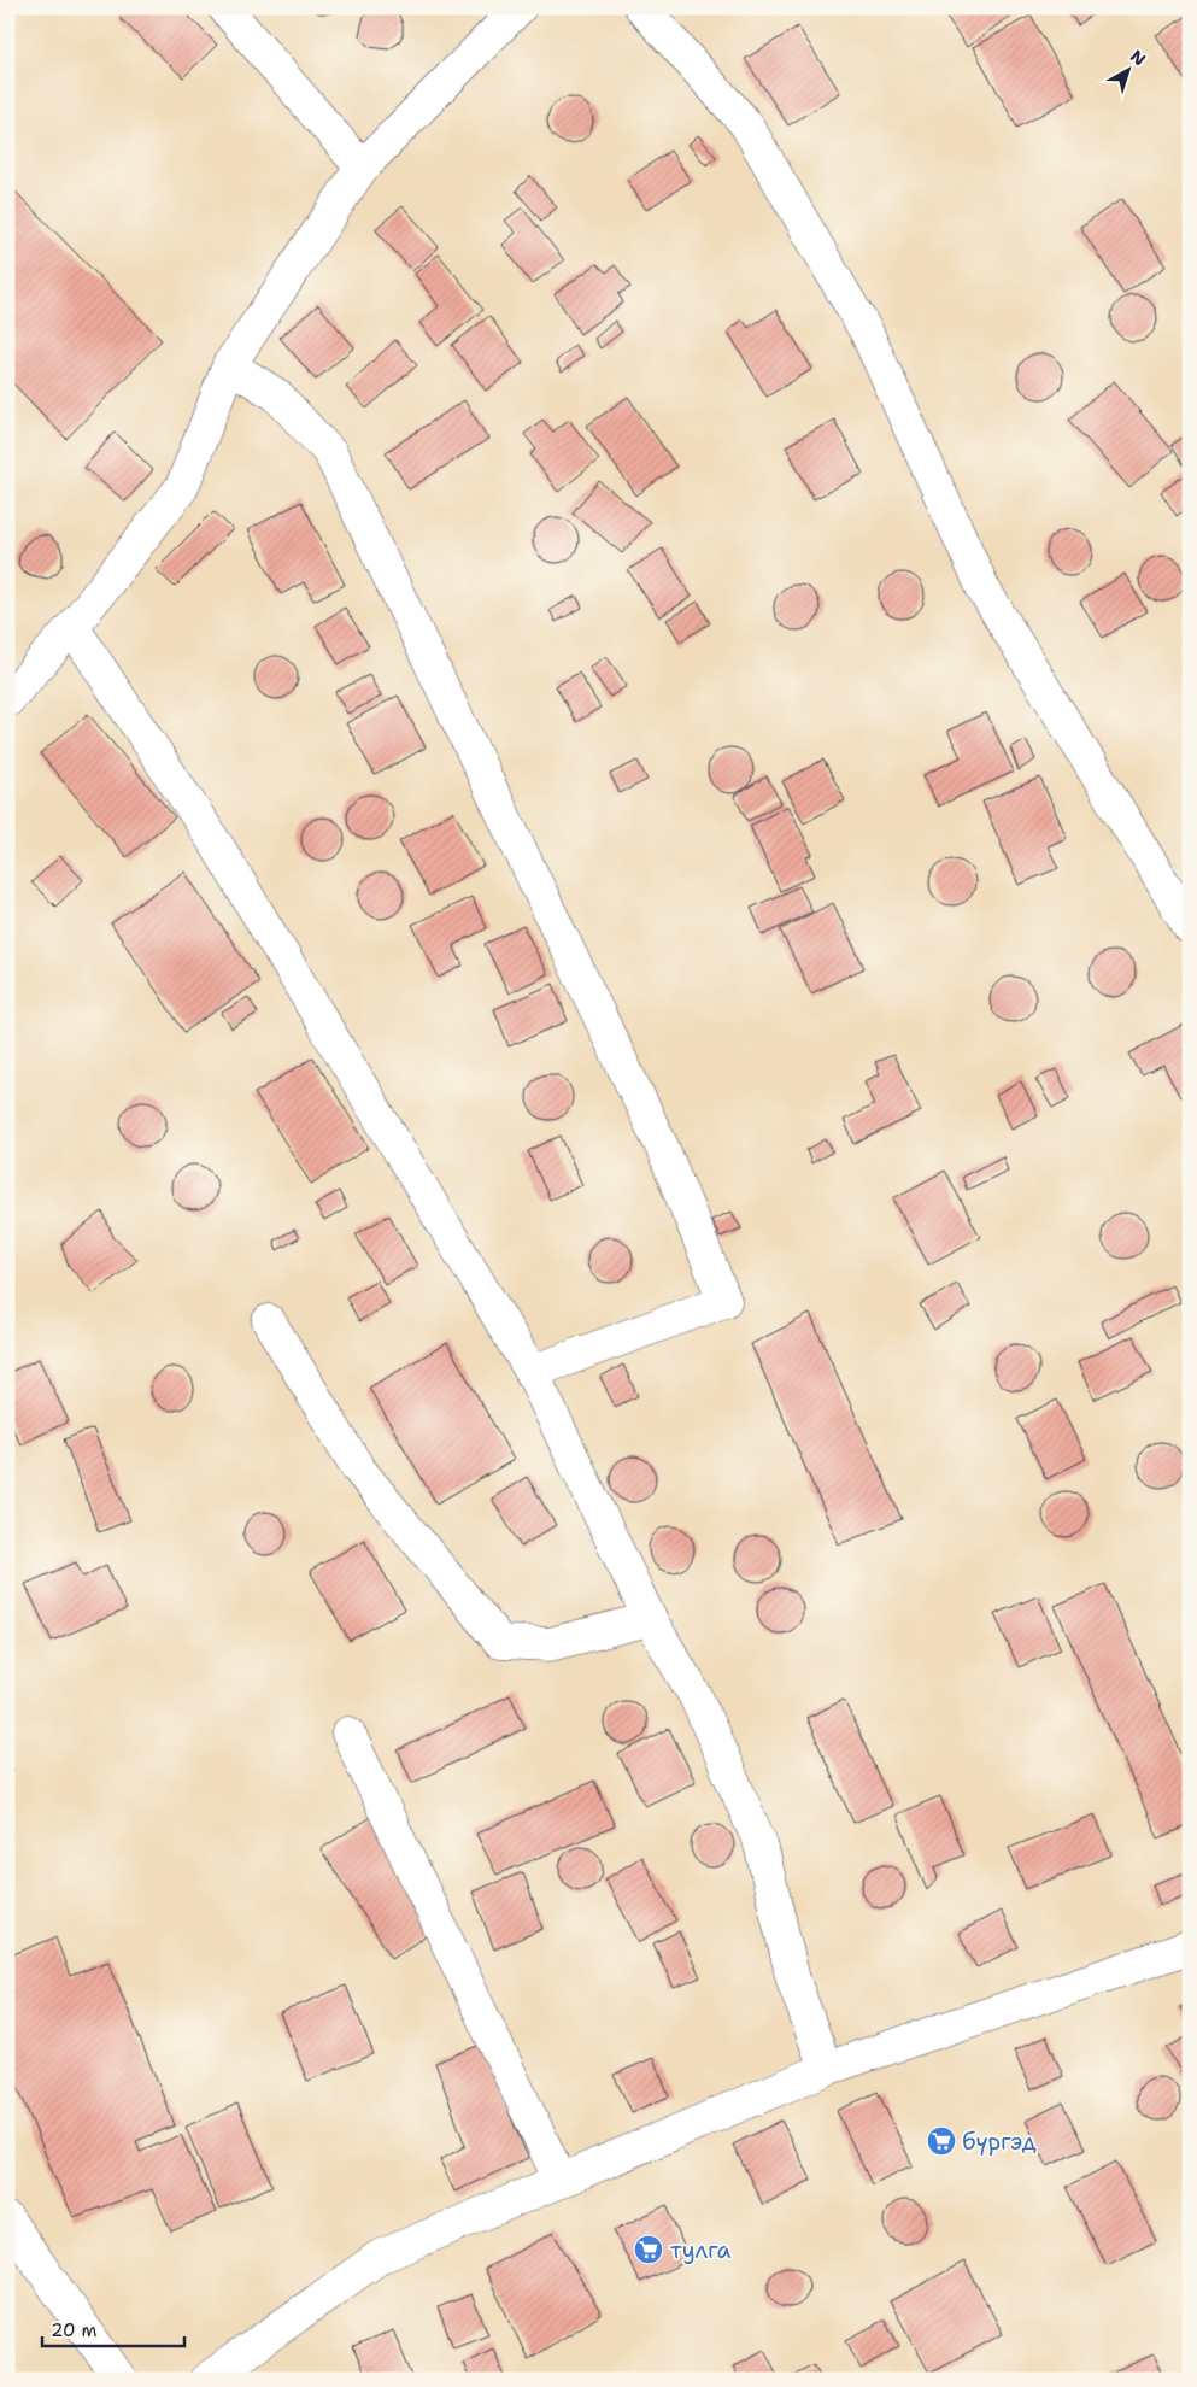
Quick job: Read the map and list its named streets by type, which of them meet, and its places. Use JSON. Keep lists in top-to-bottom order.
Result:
{
  "places": {
    "supermarket": ["бүргэд", "тулга"]
  },
  "scale_bar": "20 m",
  "north": "top right"
}
